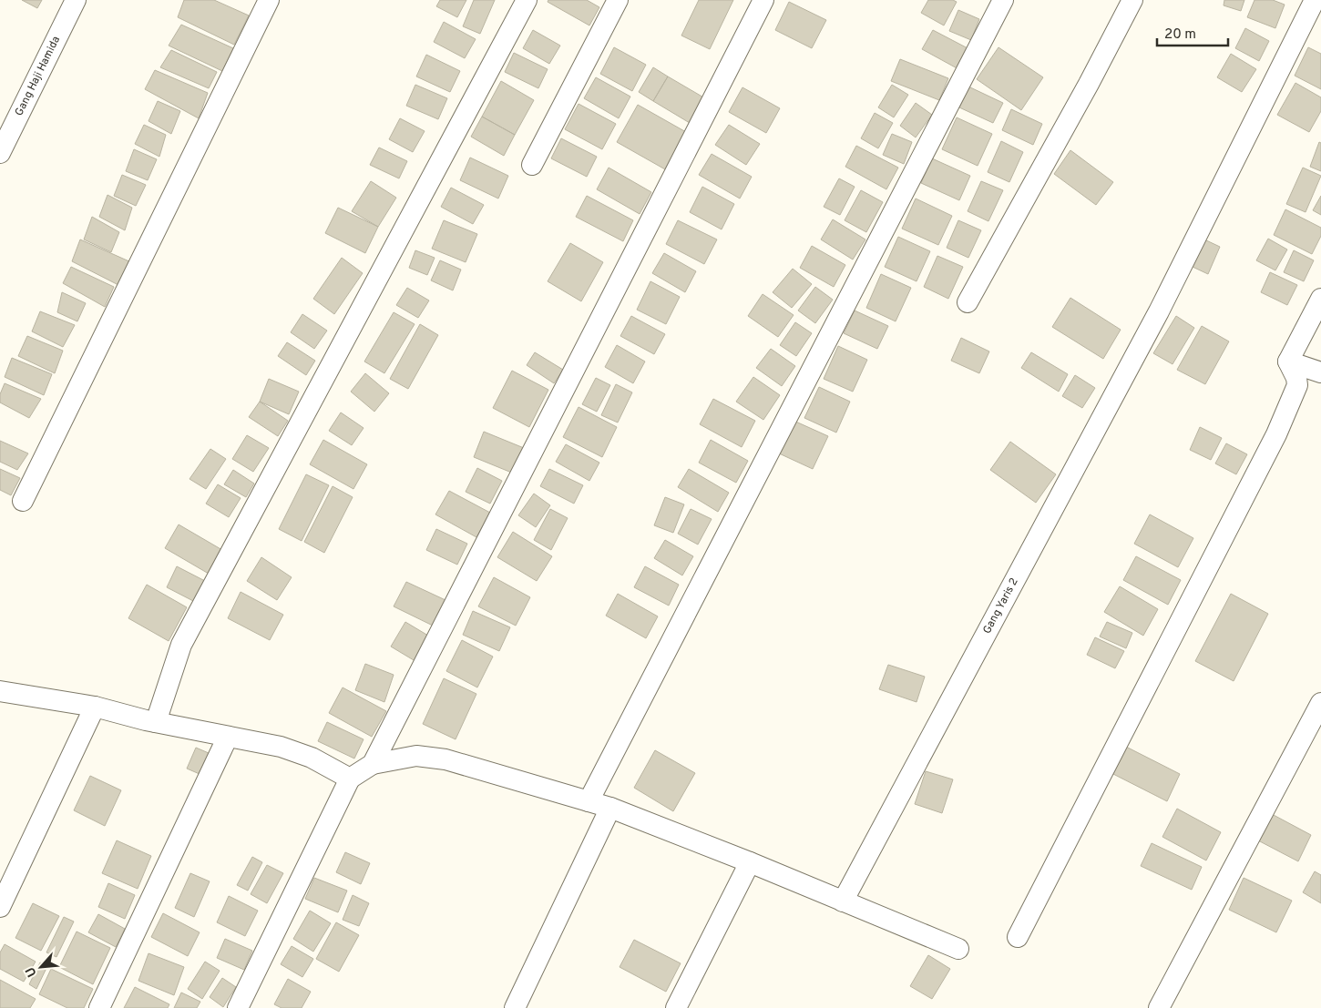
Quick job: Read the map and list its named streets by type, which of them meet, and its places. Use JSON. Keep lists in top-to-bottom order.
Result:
{
  "streets": {
    "street": ["Gang Haji Hamida", "Gang Yaris 2"]
  },
  "scale_bar": "20 m",
  "north": "bottom left"
}
